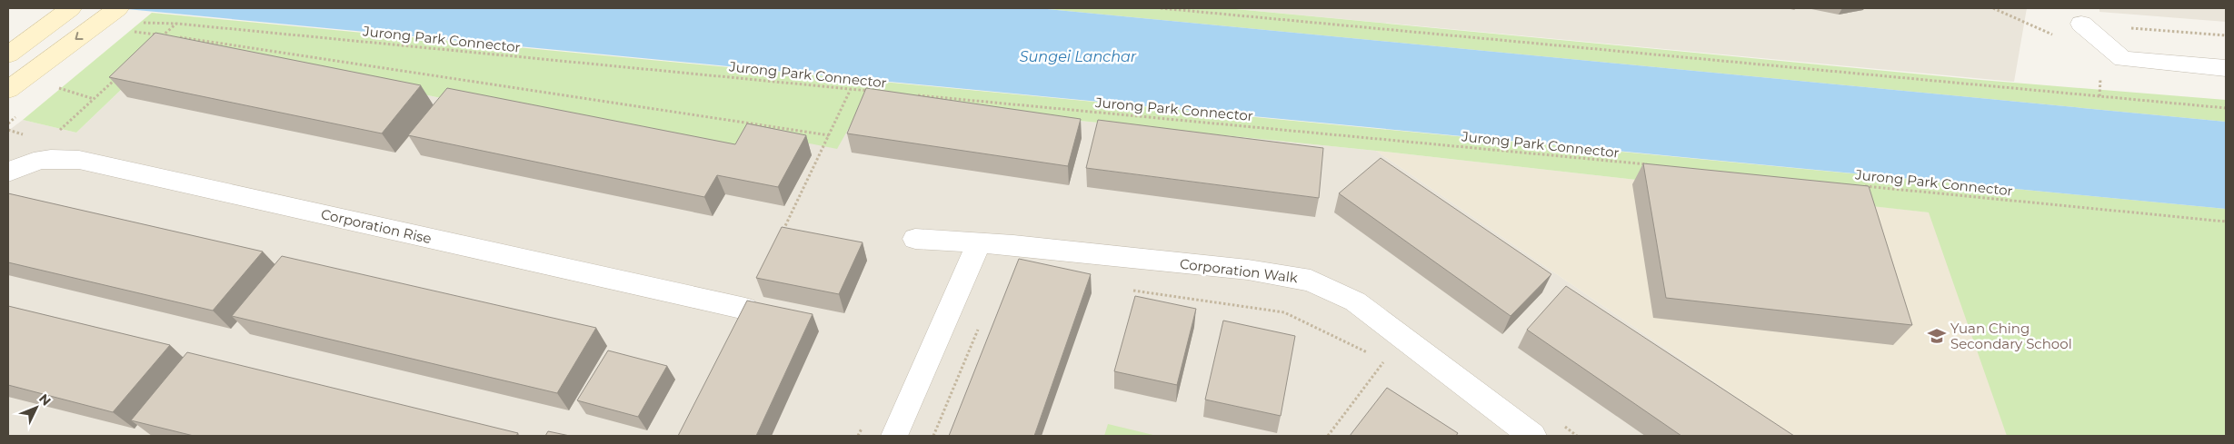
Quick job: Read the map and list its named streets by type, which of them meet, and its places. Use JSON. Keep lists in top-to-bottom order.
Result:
{
  "streets": {
    "street": ["Corporation Rise", "Corporation Walk"],
    "path": ["Jurong Park Connector"]
  },
  "water": ["Sungei Lanchar"],
  "places": {
    "school or university": ["Yuan Ching Secondary School"]
  },
  "north": "top right"
}
